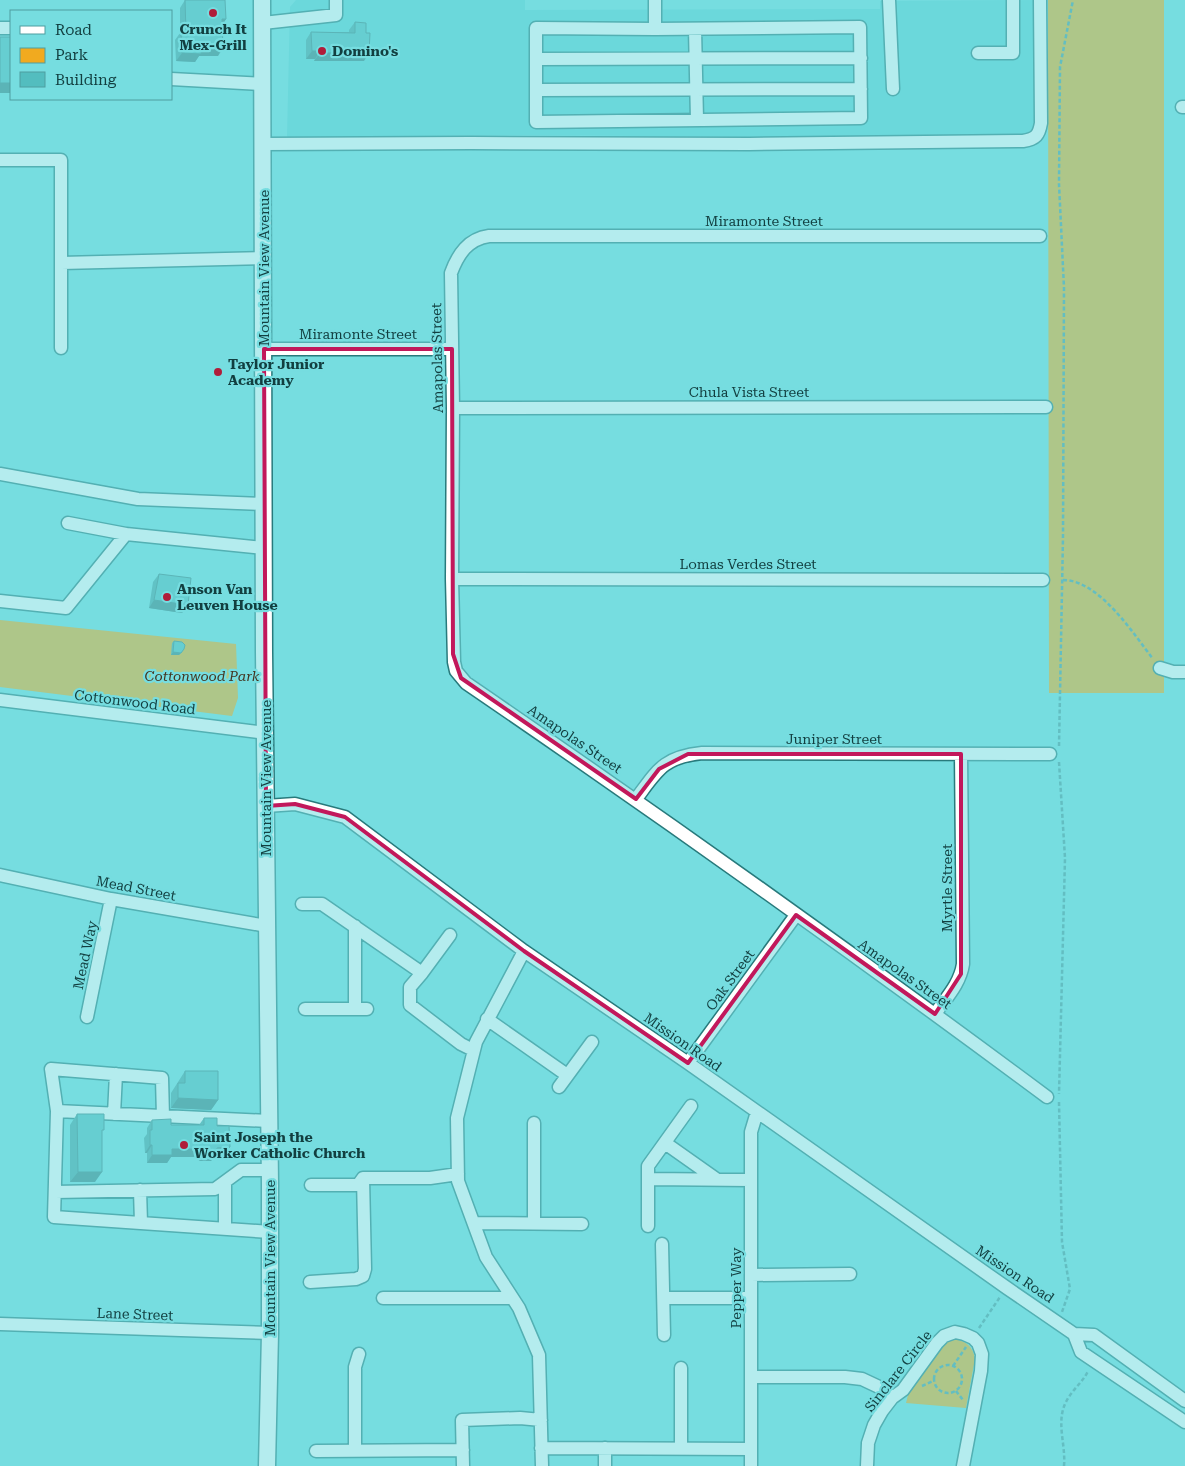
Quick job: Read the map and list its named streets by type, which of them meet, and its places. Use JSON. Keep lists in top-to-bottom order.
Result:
{
  "streets": {
    "main road": ["Mountain View Avenue"],
    "street": [
      "Miramonte Street",
      "Amapolas Street",
      "Chula Vista Street",
      "Lomas Verdes Street",
      "Cottonwood Road",
      "Juniper Street",
      "Mead Street",
      "Myrtle Street",
      "Mead Way",
      "Oak Street",
      "Mission Road",
      "Pepper Way",
      "Lane Street",
      "Sinclare Circle"
    ]
  },
  "crossings": [
    ["Miramonte Street", "Mountain View Avenue"],
    ["Miramonte Street", "Amapolas Street"],
    ["Mountain View Avenue", "Cottonwood Road"],
    ["Mountain View Avenue", "Mead Street"],
    ["Mountain View Avenue", "Mission Road"],
    ["Mountain View Avenue", "Lane Street"],
    ["Amapolas Street", "Chula Vista Street"],
    ["Amapolas Street", "Lomas Verdes Street"],
    ["Amapolas Street", "Juniper Street"],
    ["Amapolas Street", "Myrtle Street"],
    ["Amapolas Street", "Oak Street"],
    ["Juniper Street", "Myrtle Street"],
    ["Mead Street", "Mead Way"],
    ["Oak Street", "Mission Road"],
    ["Mission Road", "Pepper Way"]
  ],
  "parks": ["Cottonwood Park"],
  "places": [
    "Crunch It Mex-Grill",
    "Domino's",
    "Taylor Junior Academy",
    "Anson Van Leuven House",
    "Saint Joseph the Worker Catholic Church"
  ],
  "legend": ["Road", "Park", "Building"]
}
